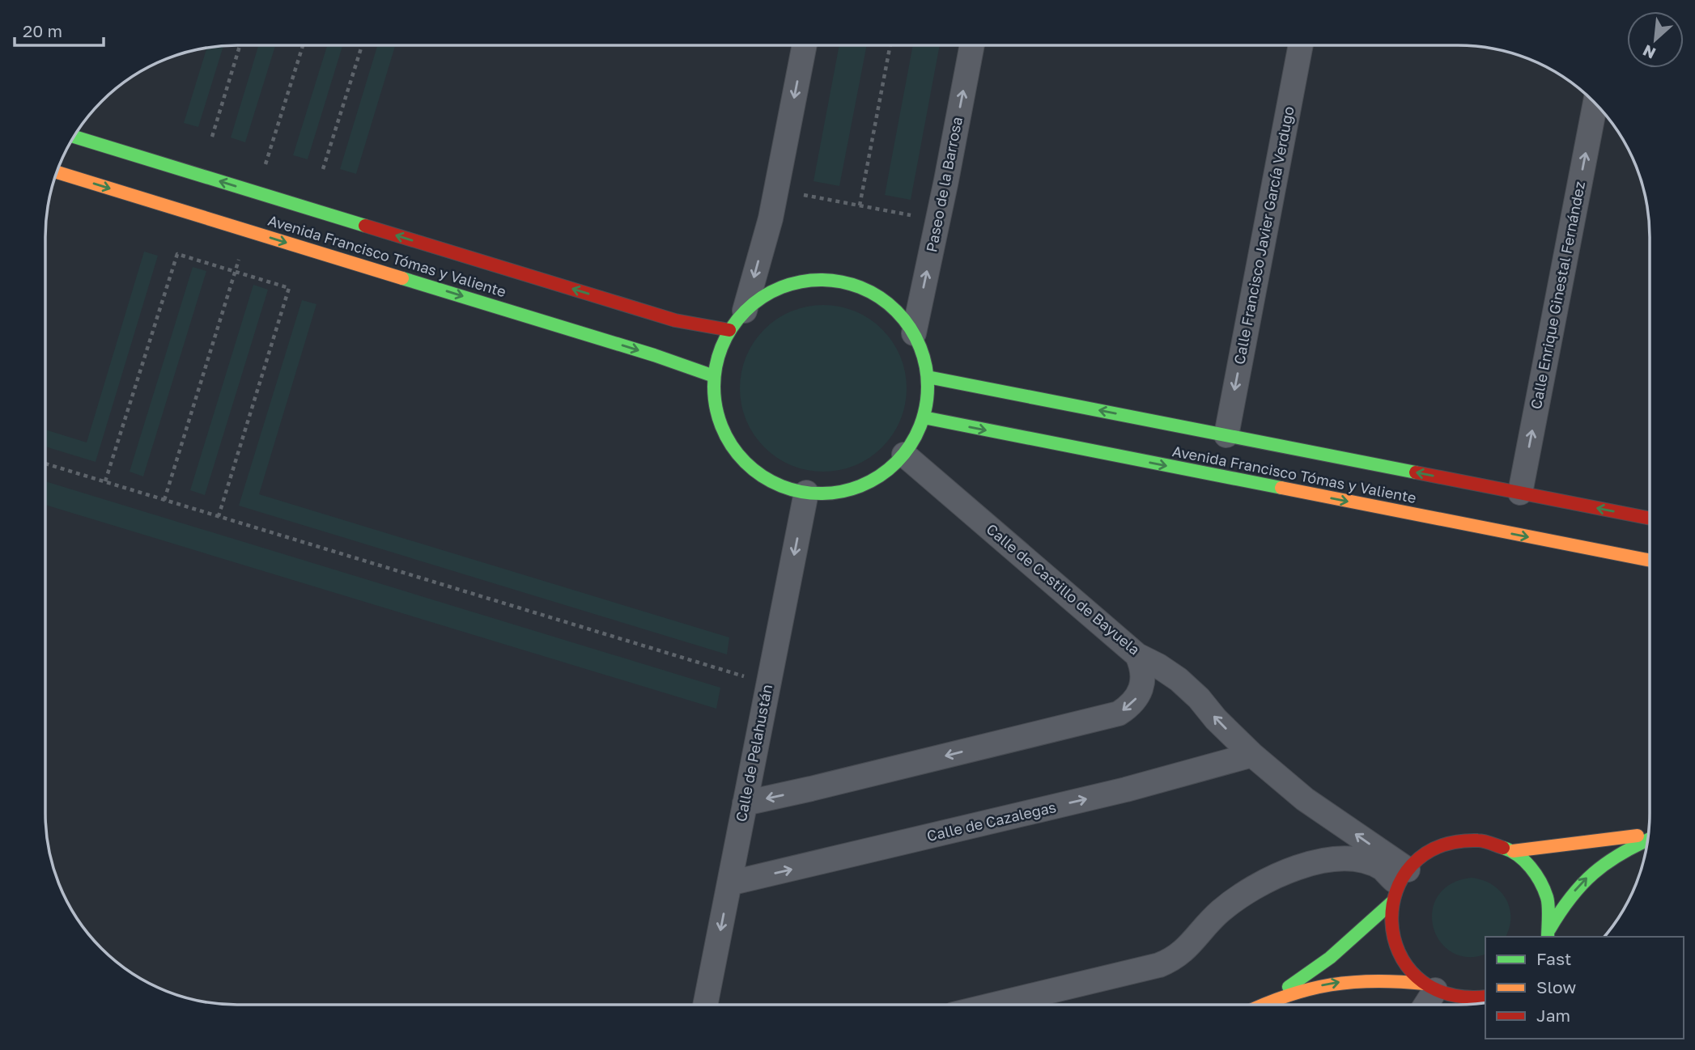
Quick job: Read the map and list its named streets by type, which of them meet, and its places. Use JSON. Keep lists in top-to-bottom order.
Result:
{
  "streets": {
    "street": [
      "Paseo de la Barrosa",
      "Calle Francisco Javier García Verdugo",
      "Avenida Francisco Tómas y Valiente",
      "Calle Enrique Ginestal Fernández",
      "Calle de Castillo de Bayuela",
      "Calle de Pelahustán",
      "Calle de Cazalegas"
    ]
  },
  "crossings": [
    ["Calle Francisco Javier García Verdugo", "Avenida Francisco Tómas y Valiente"],
    ["Avenida Francisco Tómas y Valiente", "Calle Enrique Ginestal Fernández"],
    ["Calle de Castillo de Bayuela", "Calle de Cazalegas"],
    ["Calle de Pelahustán", "Calle de Cazalegas"]
  ],
  "one_way": [
    "Calle Francisco Javier García Verdugo",
    "Calle Enrique Ginestal Fernández",
    "Calle de Castillo de Bayuela",
    "Calle de Pelahustán"
  ],
  "legend": ["Fast", "Slow", "Jam"],
  "scale_bar": "20 m",
  "north": "bottom left"
}
